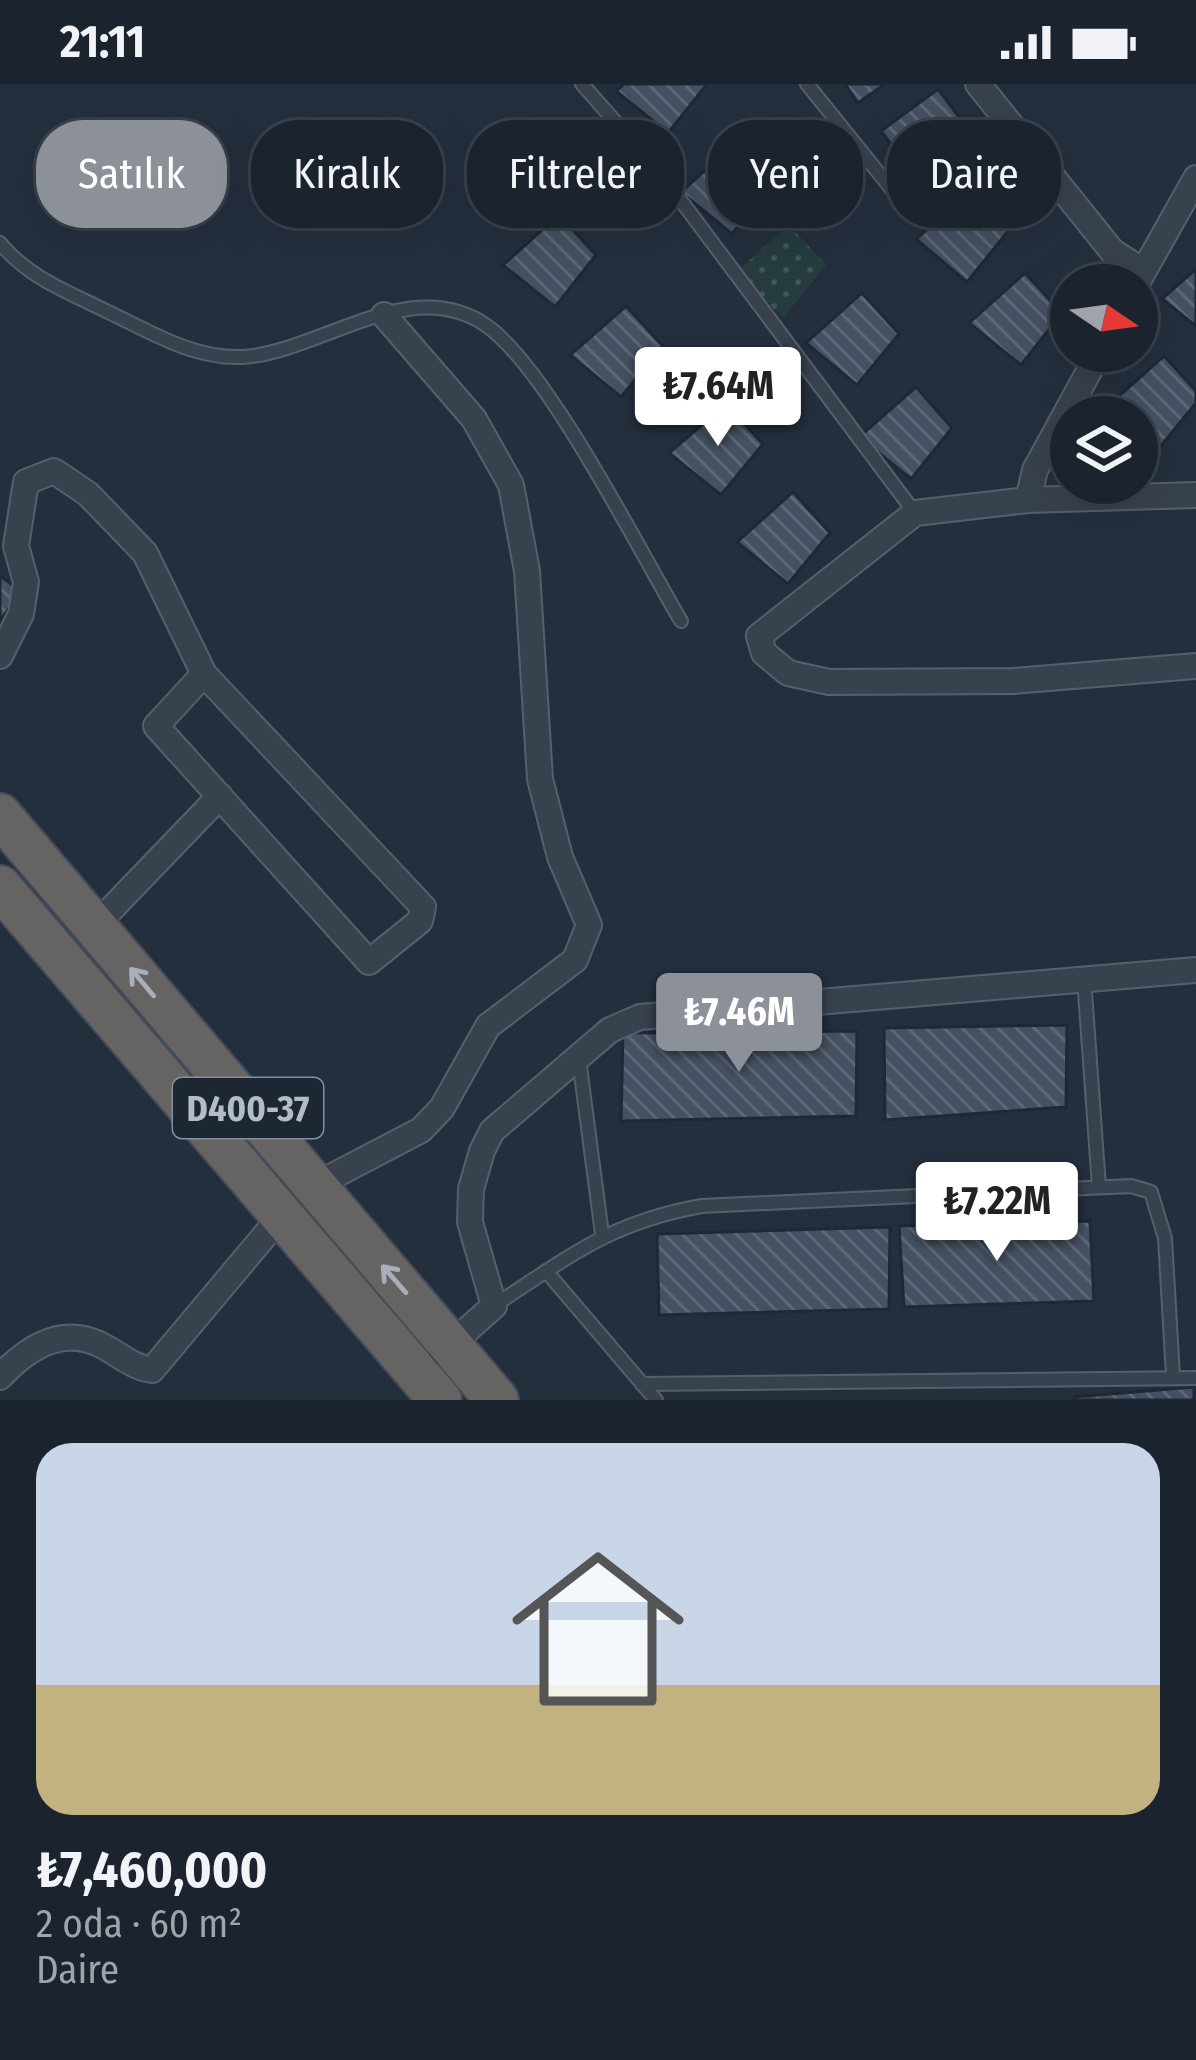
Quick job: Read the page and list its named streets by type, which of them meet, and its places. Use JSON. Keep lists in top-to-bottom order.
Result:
{
  "streets": {
    "highway": ["D400-37"]
  },
  "north": "right",
  "page": {
    "status": "21:11",
    "chip": [
      "Satılık",
      "Kiralık",
      "Filtreler",
      "Yeni",
      "Daire"
    ],
    "price": ["₺7.64M", "₺7.46M", "₺7.22M"],
    "list": [
      {
        "name": "₺7,460,000",
        "note": "2 oda · 60 m² · Daire"
      }
    ]
  }
}
